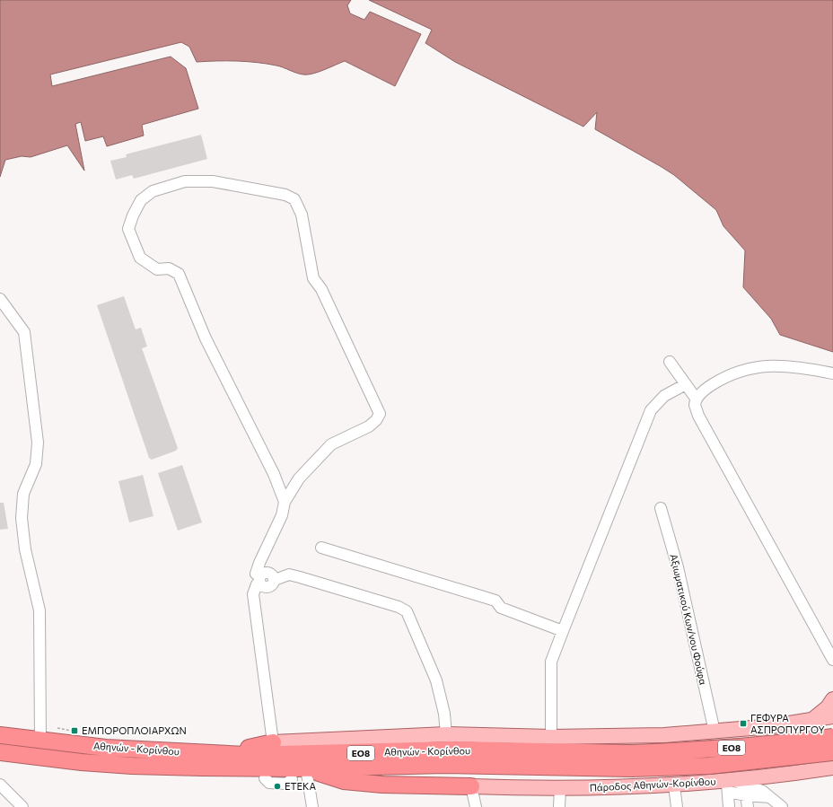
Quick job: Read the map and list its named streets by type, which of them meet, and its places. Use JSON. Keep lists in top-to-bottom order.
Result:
{
  "streets": {
    "highway": ["ΕΟ8", "Αθηνών - Κορίνθου"],
    "main road": ["Πάροδος Αθηνών-Κορίνθου"],
    "street": ["Αξιωματικού Κων/νου Φούφα"]
  },
  "places": {
    "transit": ["ΓΕΦΥΡΑ ΑΣΠΡΟΠΥΡΓΟΥ", "ΕΜΠΟΡΟΠΛΟΙΑΡΧΩΝ"],
    "other": ["ΕΤΕΚΑ"]
  }
}
